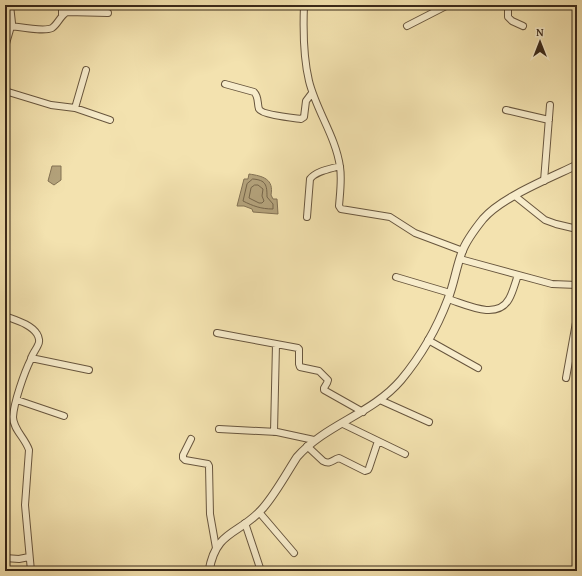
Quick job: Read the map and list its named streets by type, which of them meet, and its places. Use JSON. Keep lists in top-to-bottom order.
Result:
{
  "north": "top"
}
